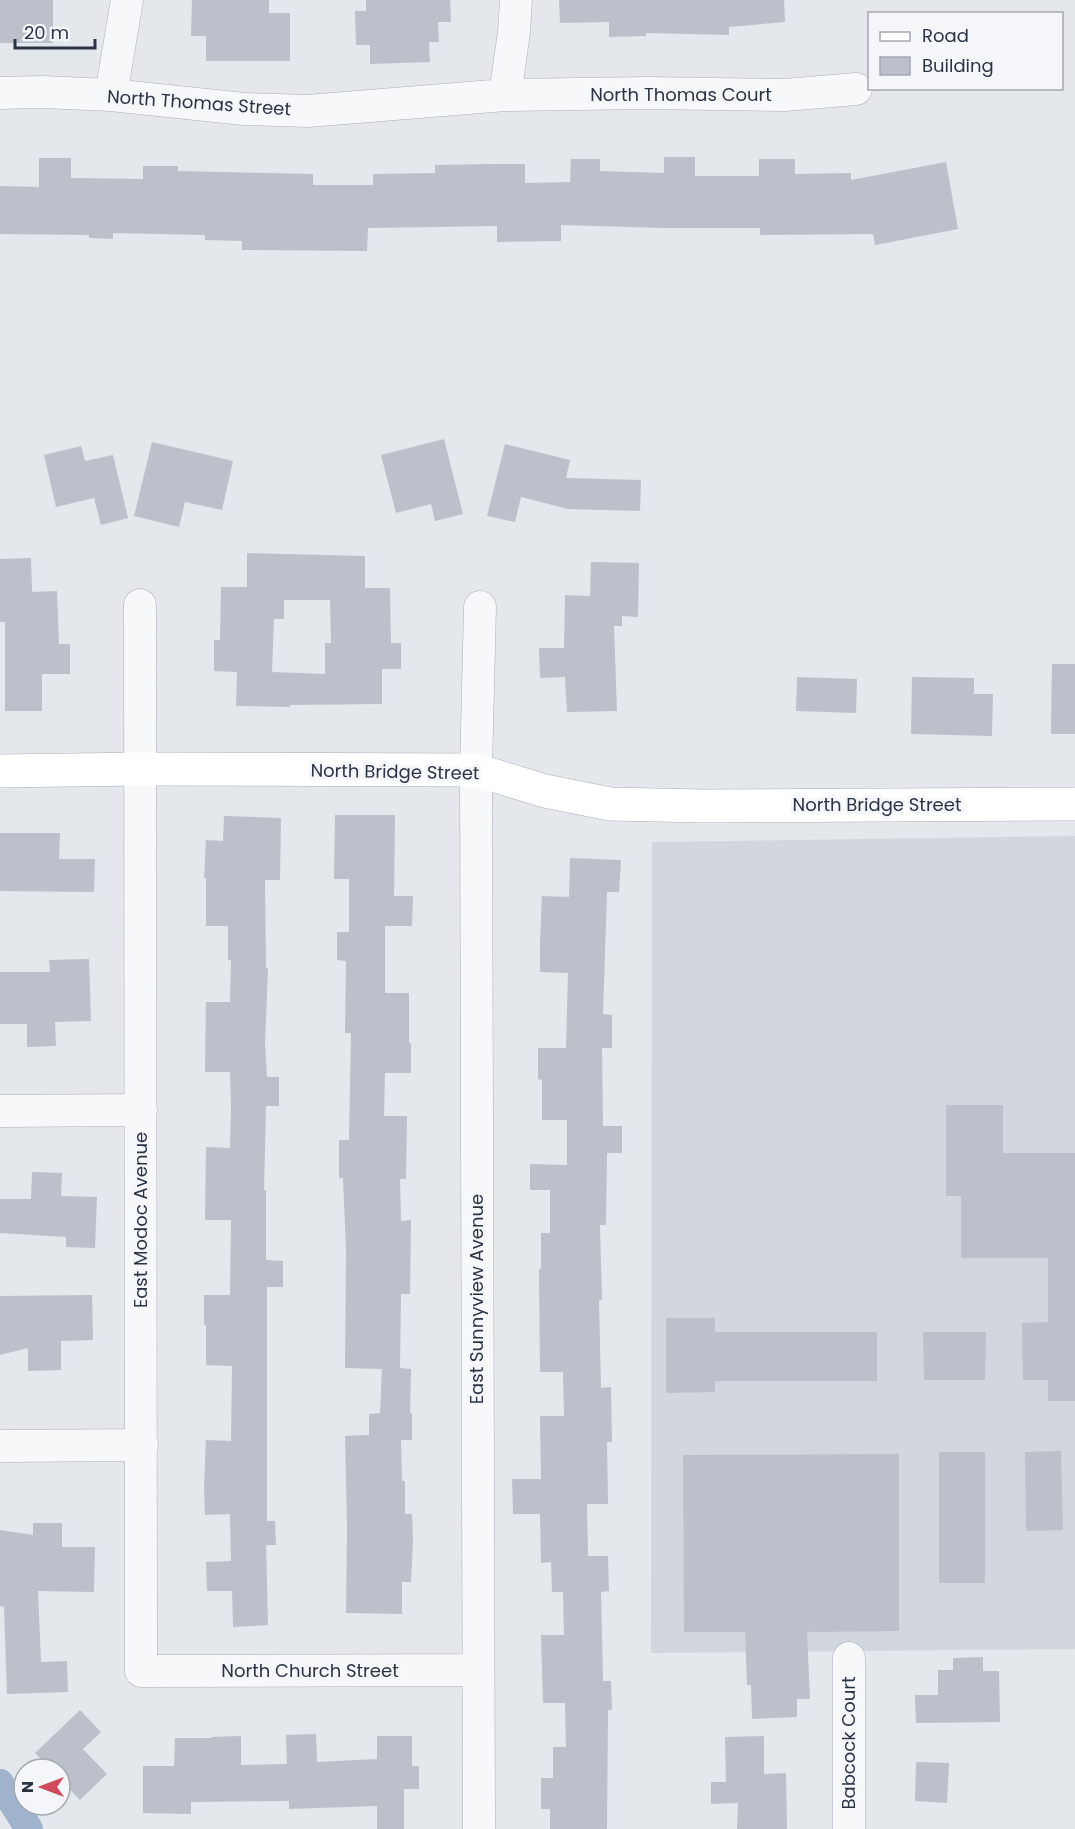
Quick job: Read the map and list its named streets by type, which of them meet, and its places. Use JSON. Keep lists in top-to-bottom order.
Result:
{
  "streets": {
    "street": [
      "North Thomas Court",
      "North Thomas Street",
      "North Bridge Street",
      "East Modoc Avenue",
      "East Sunnyview Avenue",
      "North Church Street",
      "Babcock Court"
    ]
  },
  "crossings": [
    ["North Thomas Court", "North Thomas Street"],
    ["North Bridge Street", "East Modoc Avenue"],
    ["North Bridge Street", "East Sunnyview Avenue"],
    ["East Modoc Avenue", "North Church Street"],
    ["East Sunnyview Avenue", "North Church Street"]
  ],
  "legend": ["Road", "Building"],
  "scale_bar": "20 m",
  "north": "left"
}
